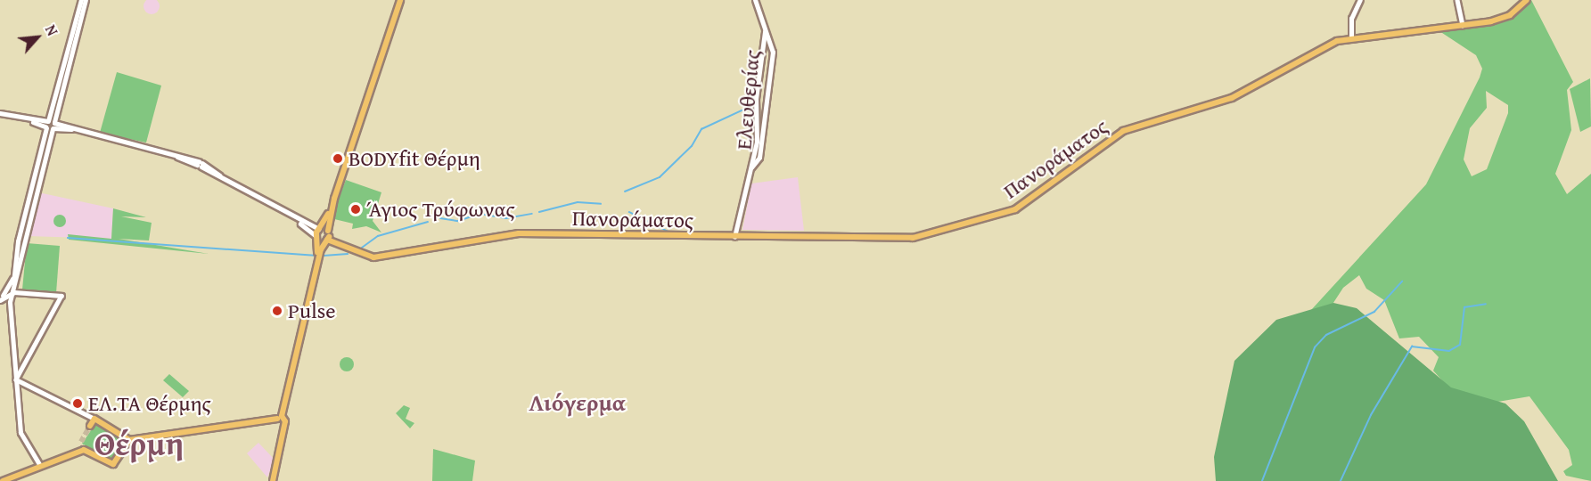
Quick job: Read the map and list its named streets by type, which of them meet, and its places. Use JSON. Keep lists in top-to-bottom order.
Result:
{
  "streets": {
    "main road": ["Πανοράματος"],
    "street": ["Ελευθερίας"]
  },
  "crossings": [
    ["Ελευθερίας", "Πανοράματος"]
  ],
  "districts": ["Λιόγερμα", "Θέρμη"],
  "places": [
    "BODYfit Θέρμη",
    "Άγιος Τρύφωνας",
    "Pulse",
    "ΕΛ.ΤΑ Θέρμης"
  ],
  "north": "top right"
}
